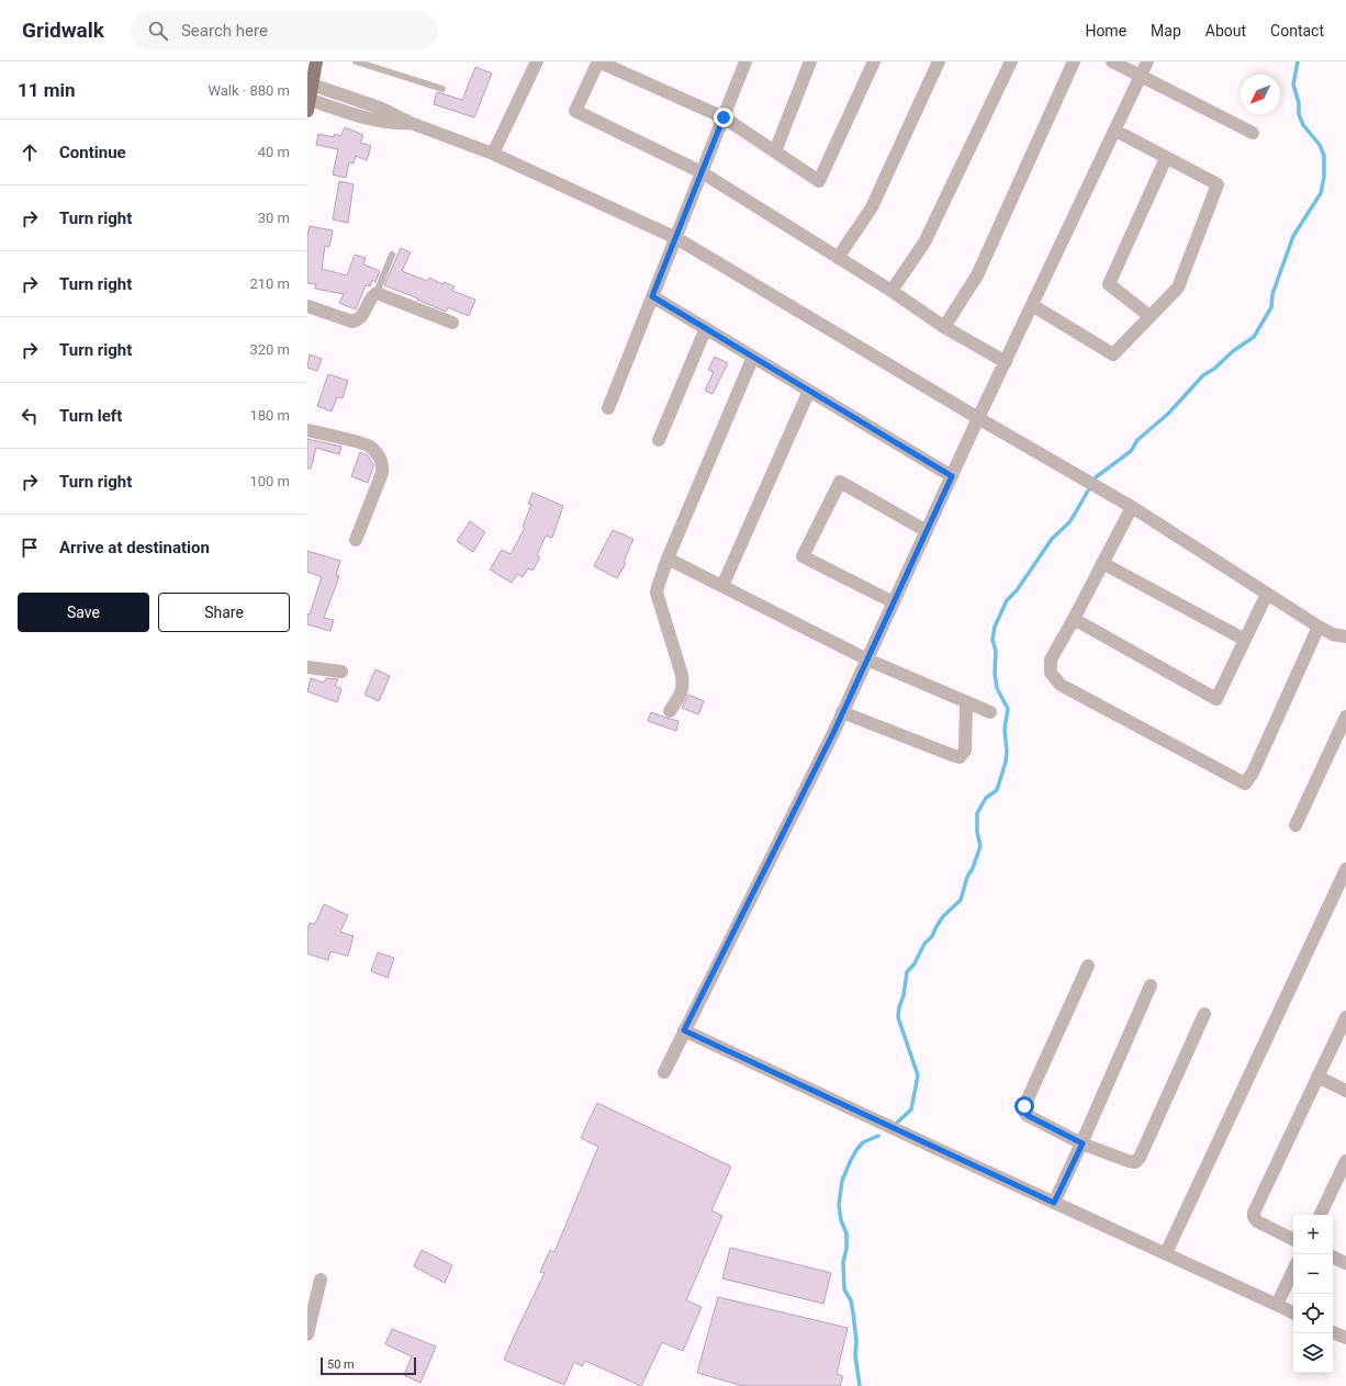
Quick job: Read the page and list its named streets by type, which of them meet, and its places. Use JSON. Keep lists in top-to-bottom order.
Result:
{
  "scale_bar": "50 m",
  "north": "bottom left",
  "page": {
    "header": "Gridwalk",
    "search": "Search here",
    "nav": [
      "Home",
      "Map",
      "About",
      "Contact"
    ],
    "heading": ["11 min", "Walk · 880 m"],
    "list": [
      ["Continue", "40 m"],
      ["Turn right", "30 m"],
      ["Turn right", "210 m"],
      ["Turn right", "320 m"],
      ["Turn left", "180 m"],
      ["Turn right", "100 m"],
      "Arrive at destination"
    ],
    "buttons": ["Save", "Share"],
    "map_buttons": ["+", "−"],
    "scale": "50 m"
  }
}
